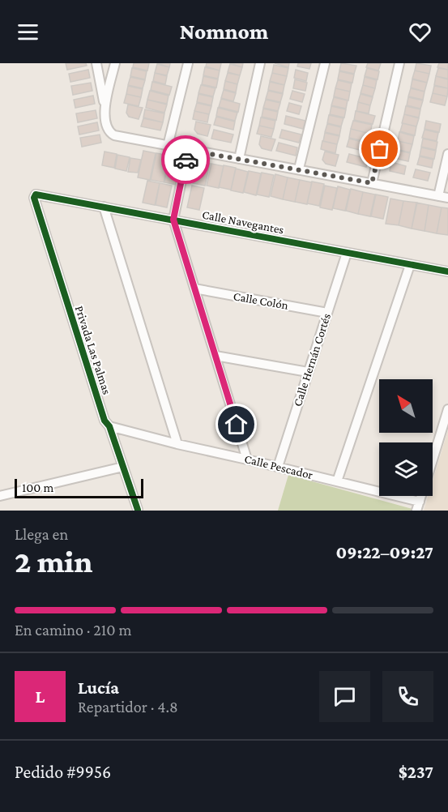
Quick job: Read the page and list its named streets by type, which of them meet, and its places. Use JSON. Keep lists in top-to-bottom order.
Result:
{
  "streets": {
    "street": [
      "Calle Navegantes",
      "Calle Colón",
      "Privada Las Palmas",
      "Calle Hernán Cortés",
      "Calle Pescador"
    ]
  },
  "crossings": [
    ["Calle Navegantes", "Privada Las Palmas"],
    ["Calle Navegantes", "Calle Hernán Cortés"],
    ["Calle Colón", "Calle Hernán Cortés"],
    ["Privada Las Palmas", "Calle Pescador"],
    ["Calle Hernán Cortés", "Calle Pescador"]
  ],
  "scale_bar": "100 m",
  "north": "top left",
  "page": {
    "header": "Nomnom",
    "scale": "100 m",
    "heading": ["2 min", "Llega en", "09:22–09:27"],
    "panel": [
      "Lucía",
      "Repartidor · 4.8",
      "Pedido #9956",
      "$237"
    ],
    "bar": "En camino · 210 m",
    "round": "L"
  }
}
